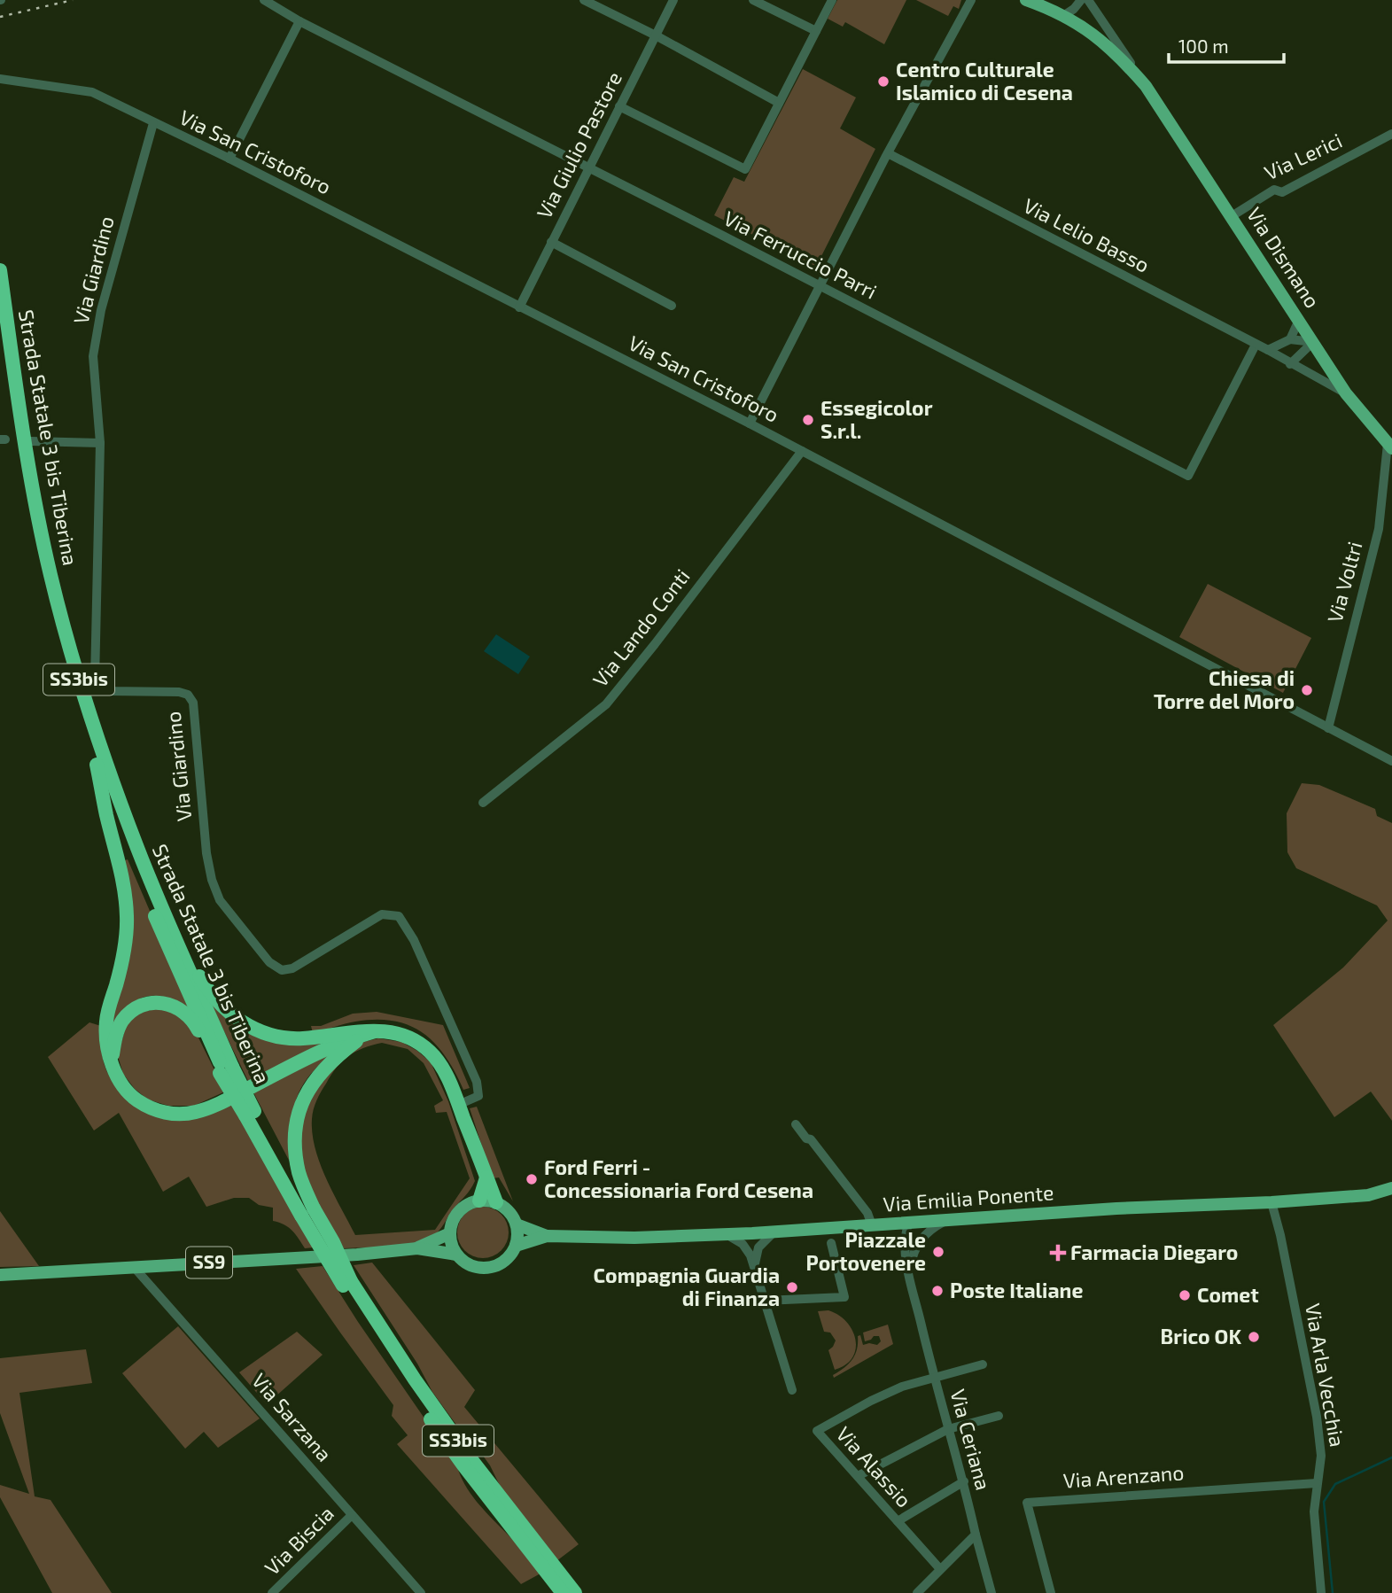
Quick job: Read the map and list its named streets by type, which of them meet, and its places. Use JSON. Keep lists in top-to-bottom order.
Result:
{
  "streets": {
    "highway": ["Strada Statale 3 bis Tiberina", "SS3bis"],
    "main road": ["Via Dismano", "Via Emilia Ponente", "SS9"],
    "street": [
      "Via Giulio Pastore",
      "Via San Cristoforo",
      "Via Lerici",
      "Via Lelio Basso",
      "Via Ferruccio Parri",
      "Via Giardino",
      "Via Voltri",
      "Via Lando Conti",
      "Via Arla Vecchia",
      "Via Sarzana",
      "Via Ceriana",
      "Via Alassio",
      "Via Arenzano",
      "Via Biscia"
    ]
  },
  "crossings": [
    ["Via Giulio Pastore", "Via San Cristoforo"],
    ["Via Giulio Pastore", "Via Ferruccio Parri"],
    ["Via San Cristoforo", "Via Giardino"],
    ["Via San Cristoforo", "Via Voltri"],
    ["Via San Cristoforo", "Via Lando Conti"],
    ["Via Lerici", "Via Dismano"],
    ["Via Lelio Basso", "Via Ferruccio Parri"],
    ["Via Lelio Basso", "Via Dismano"],
    ["Via Dismano", "Via Voltri"],
    ["Via Emilia Ponente", "SS9"],
    ["Via Emilia Ponente", "Via Arla Vecchia"],
    ["Via Emilia Ponente", "Via Ceriana"],
    ["SS9", "Via Sarzana"],
    ["Via Arla Vecchia", "Via Arenzano"],
    ["Via Sarzana", "Via Biscia"],
    ["Via Ceriana", "Via Alassio"]
  ],
  "places": {
    "other": [
      "Centro Culturale Islamico di Cesena",
      "Essegicolor S.r.l.",
      "Chiesa di Torre del Moro",
      "Ford Ferri - Concessionaria Ford Cesena",
      "Piazzale Portovenere",
      "Compagnia Guardia di Finanza",
      "Poste Italiane",
      "Comet",
      "Brico OK"
    ],
    "health": ["Farmacia Diegaro"]
  },
  "scale_bar": "100 m"
}
